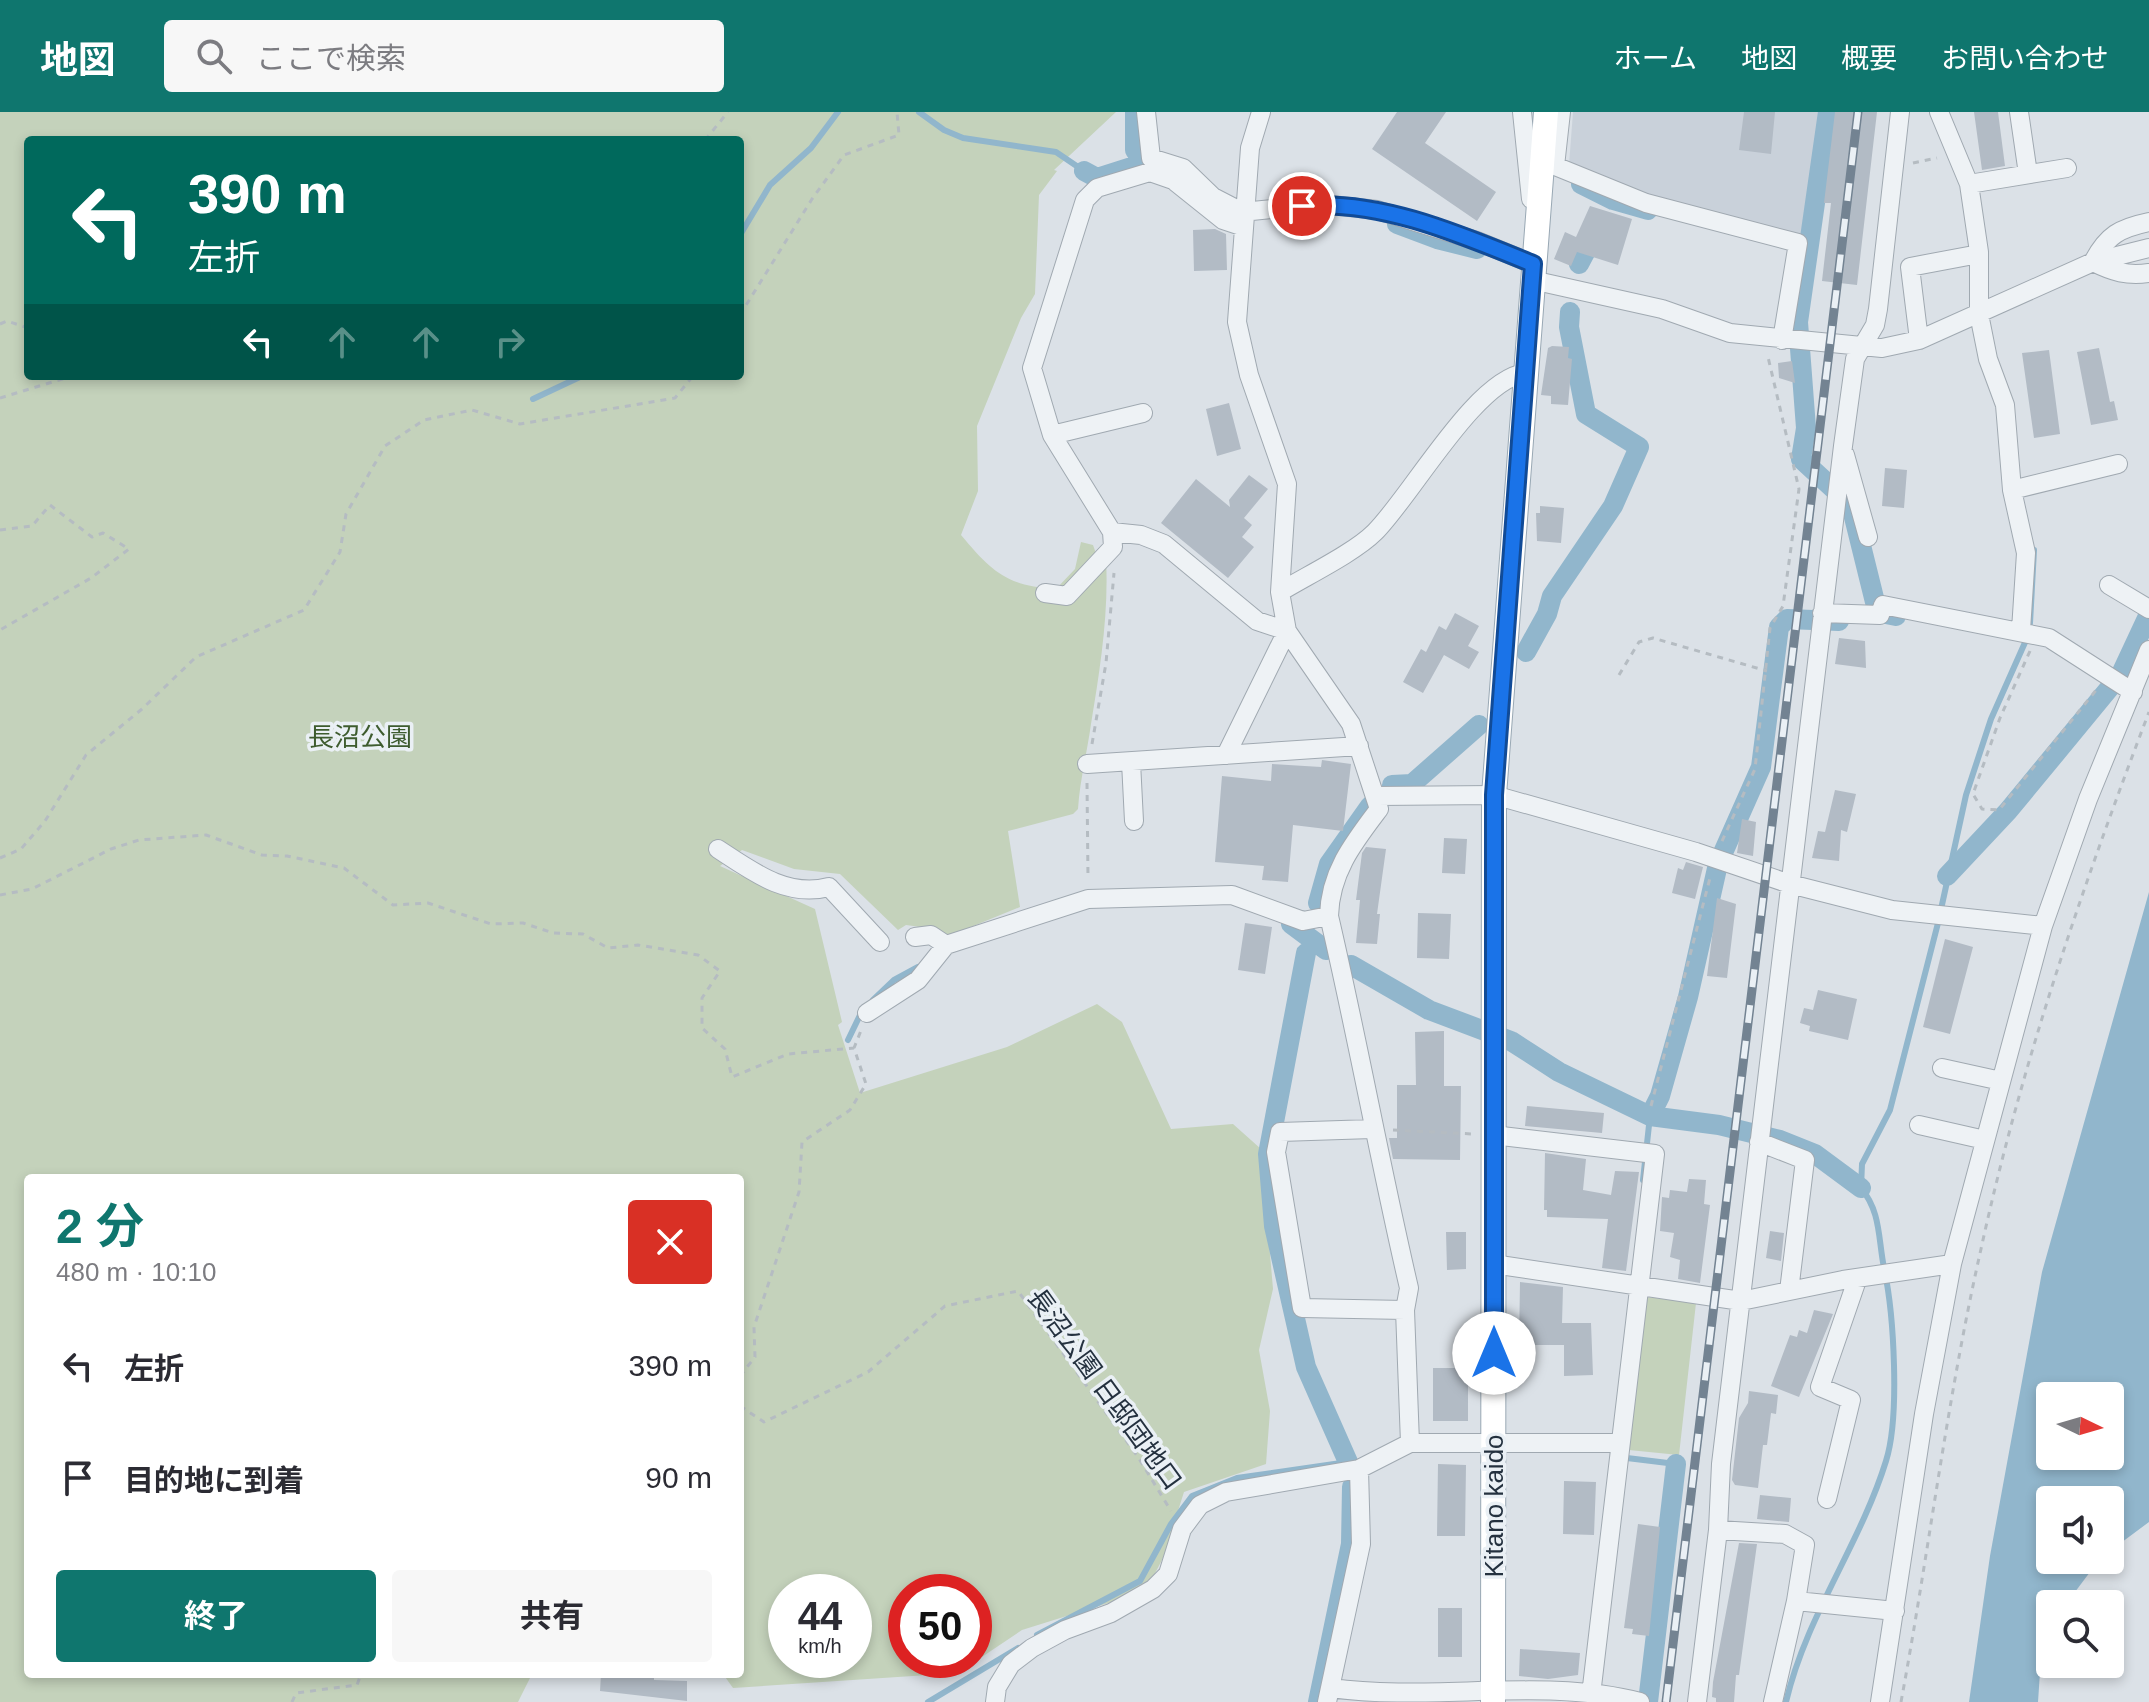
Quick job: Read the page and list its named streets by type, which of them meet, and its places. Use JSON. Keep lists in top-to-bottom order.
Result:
{
  "streets": {
    "main road": ["Kitano kaido"],
    "path": ["長沼公園 日邸団地口"]
  },
  "parks": ["長沼公園"],
  "north": "right",
  "page": {
    "header": "地図",
    "search": "ここで検索",
    "nav": [
      "ホーム",
      "地図",
      "概要",
      "お問い合わせ"
    ],
    "turn": ["390 m", "左折"],
    "heading": ["2 分", "480 m · 10:10"],
    "list": [
      {
        "name": "左折",
        "value": "390 m"
      },
      {
        "name": "目的地に到着",
        "value": "90 m"
      }
    ],
    "buttons": ["終了", "共有"],
    "speed": "44 km/h",
    "limit": "50"
  }
}
